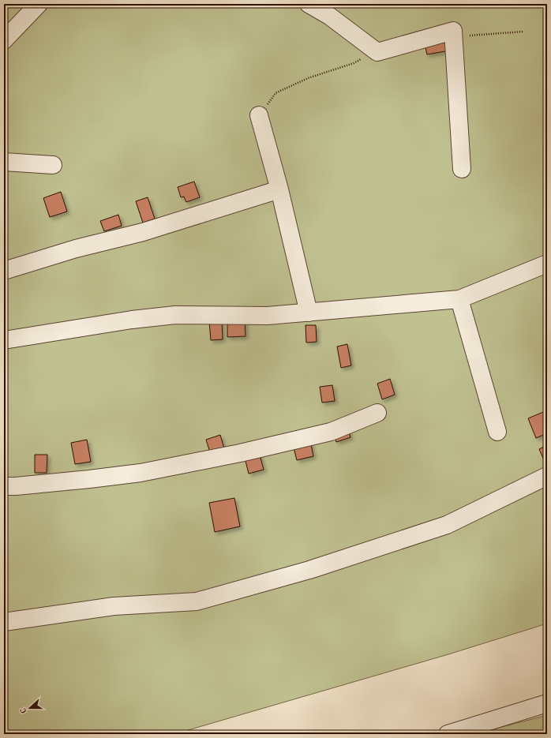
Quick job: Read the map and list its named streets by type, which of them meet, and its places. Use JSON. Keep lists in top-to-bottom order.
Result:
{
  "north": "left"
}
